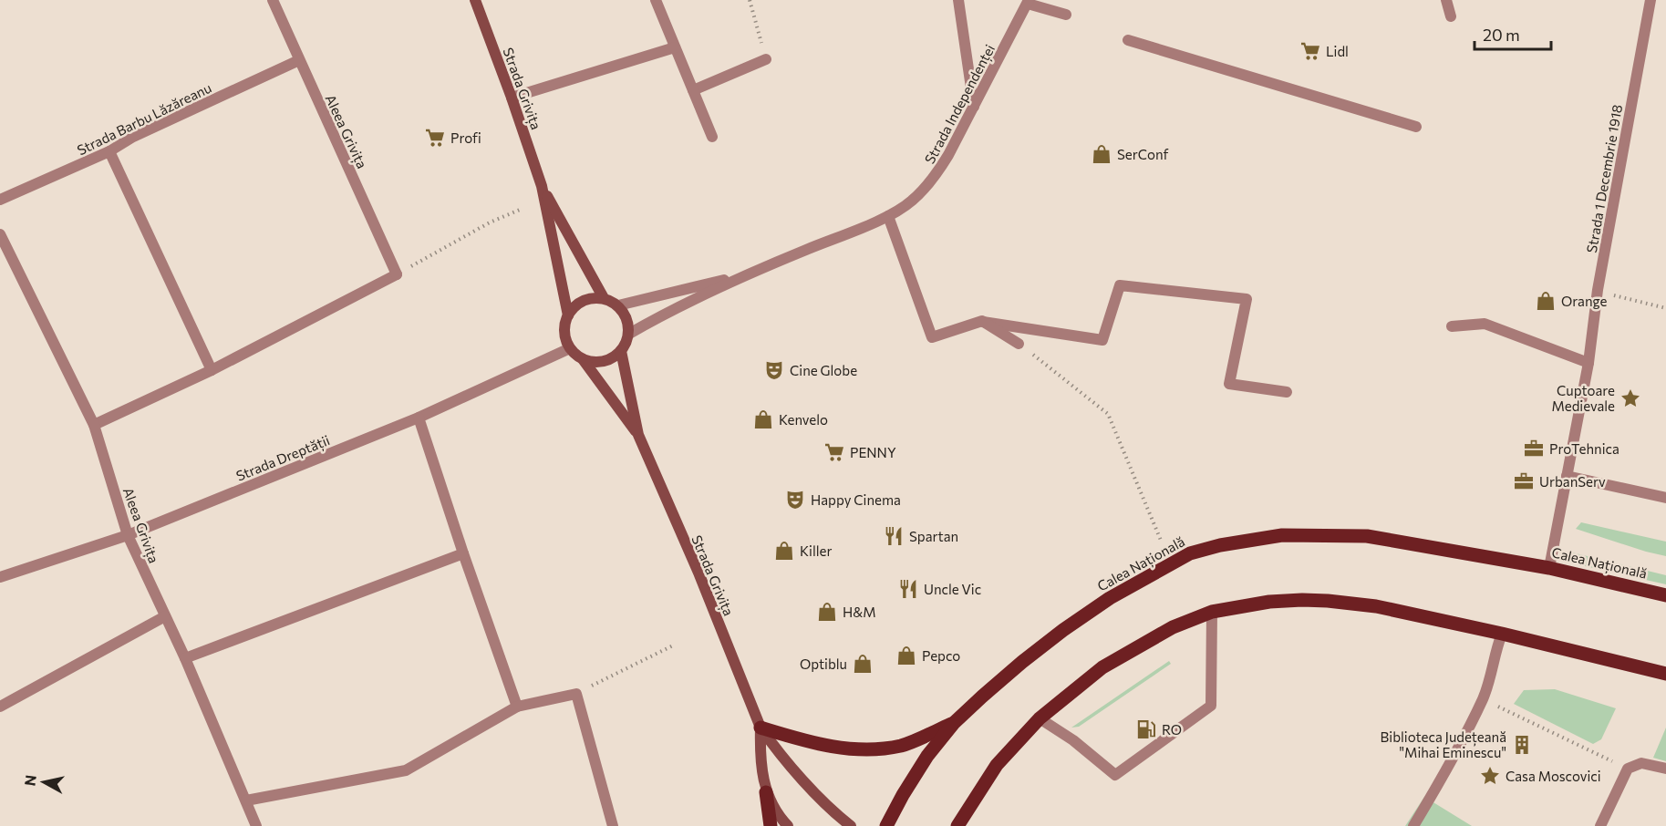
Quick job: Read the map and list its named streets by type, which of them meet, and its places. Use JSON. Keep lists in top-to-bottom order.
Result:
{
  "streets": {
    "main road": ["Strada Grivița", "Calea Națională"],
    "street": [
      "Strada Independenței",
      "Strada Barbu Lăzăreanu",
      "Aleea Grivița",
      "Strada 1 Decembrie 1918",
      "Strada Dreptății"
    ]
  },
  "crossings": [
    ["Strada Grivița", "Strada Independenței"],
    ["Strada Grivița", "Strada Dreptății"],
    ["Strada Independenței", "Strada Dreptății"],
    ["Strada Barbu Lăzăreanu", "Aleea Grivița"],
    ["Aleea Grivița", "Strada Dreptății"],
    ["Strada 1 Decembrie 1918", "Calea Națională"]
  ],
  "places": {
    "supermarket": ["Lidl", "Profi", "PENNY"],
    "shop": [
      "SerConf",
      "Orange",
      "Kenvelo",
      "Killer",
      "H&M",
      "Pepco",
      "Optiblu"
    ],
    "theatre": ["Cine Globe", "Happy Cinema"],
    "place": ["Cuptoare Medievale", "Casa Moscovici"],
    "office": ["ProTehnica", "UrbanServ"],
    "restaurant": ["Spartan", "Uncle Vic"],
    "fuel station": ["RO"],
    "building": ["Biblioteca Județeană \"Mihai Eminescu\""]
  },
  "scale_bar": "20 m",
  "north": "left"
}
